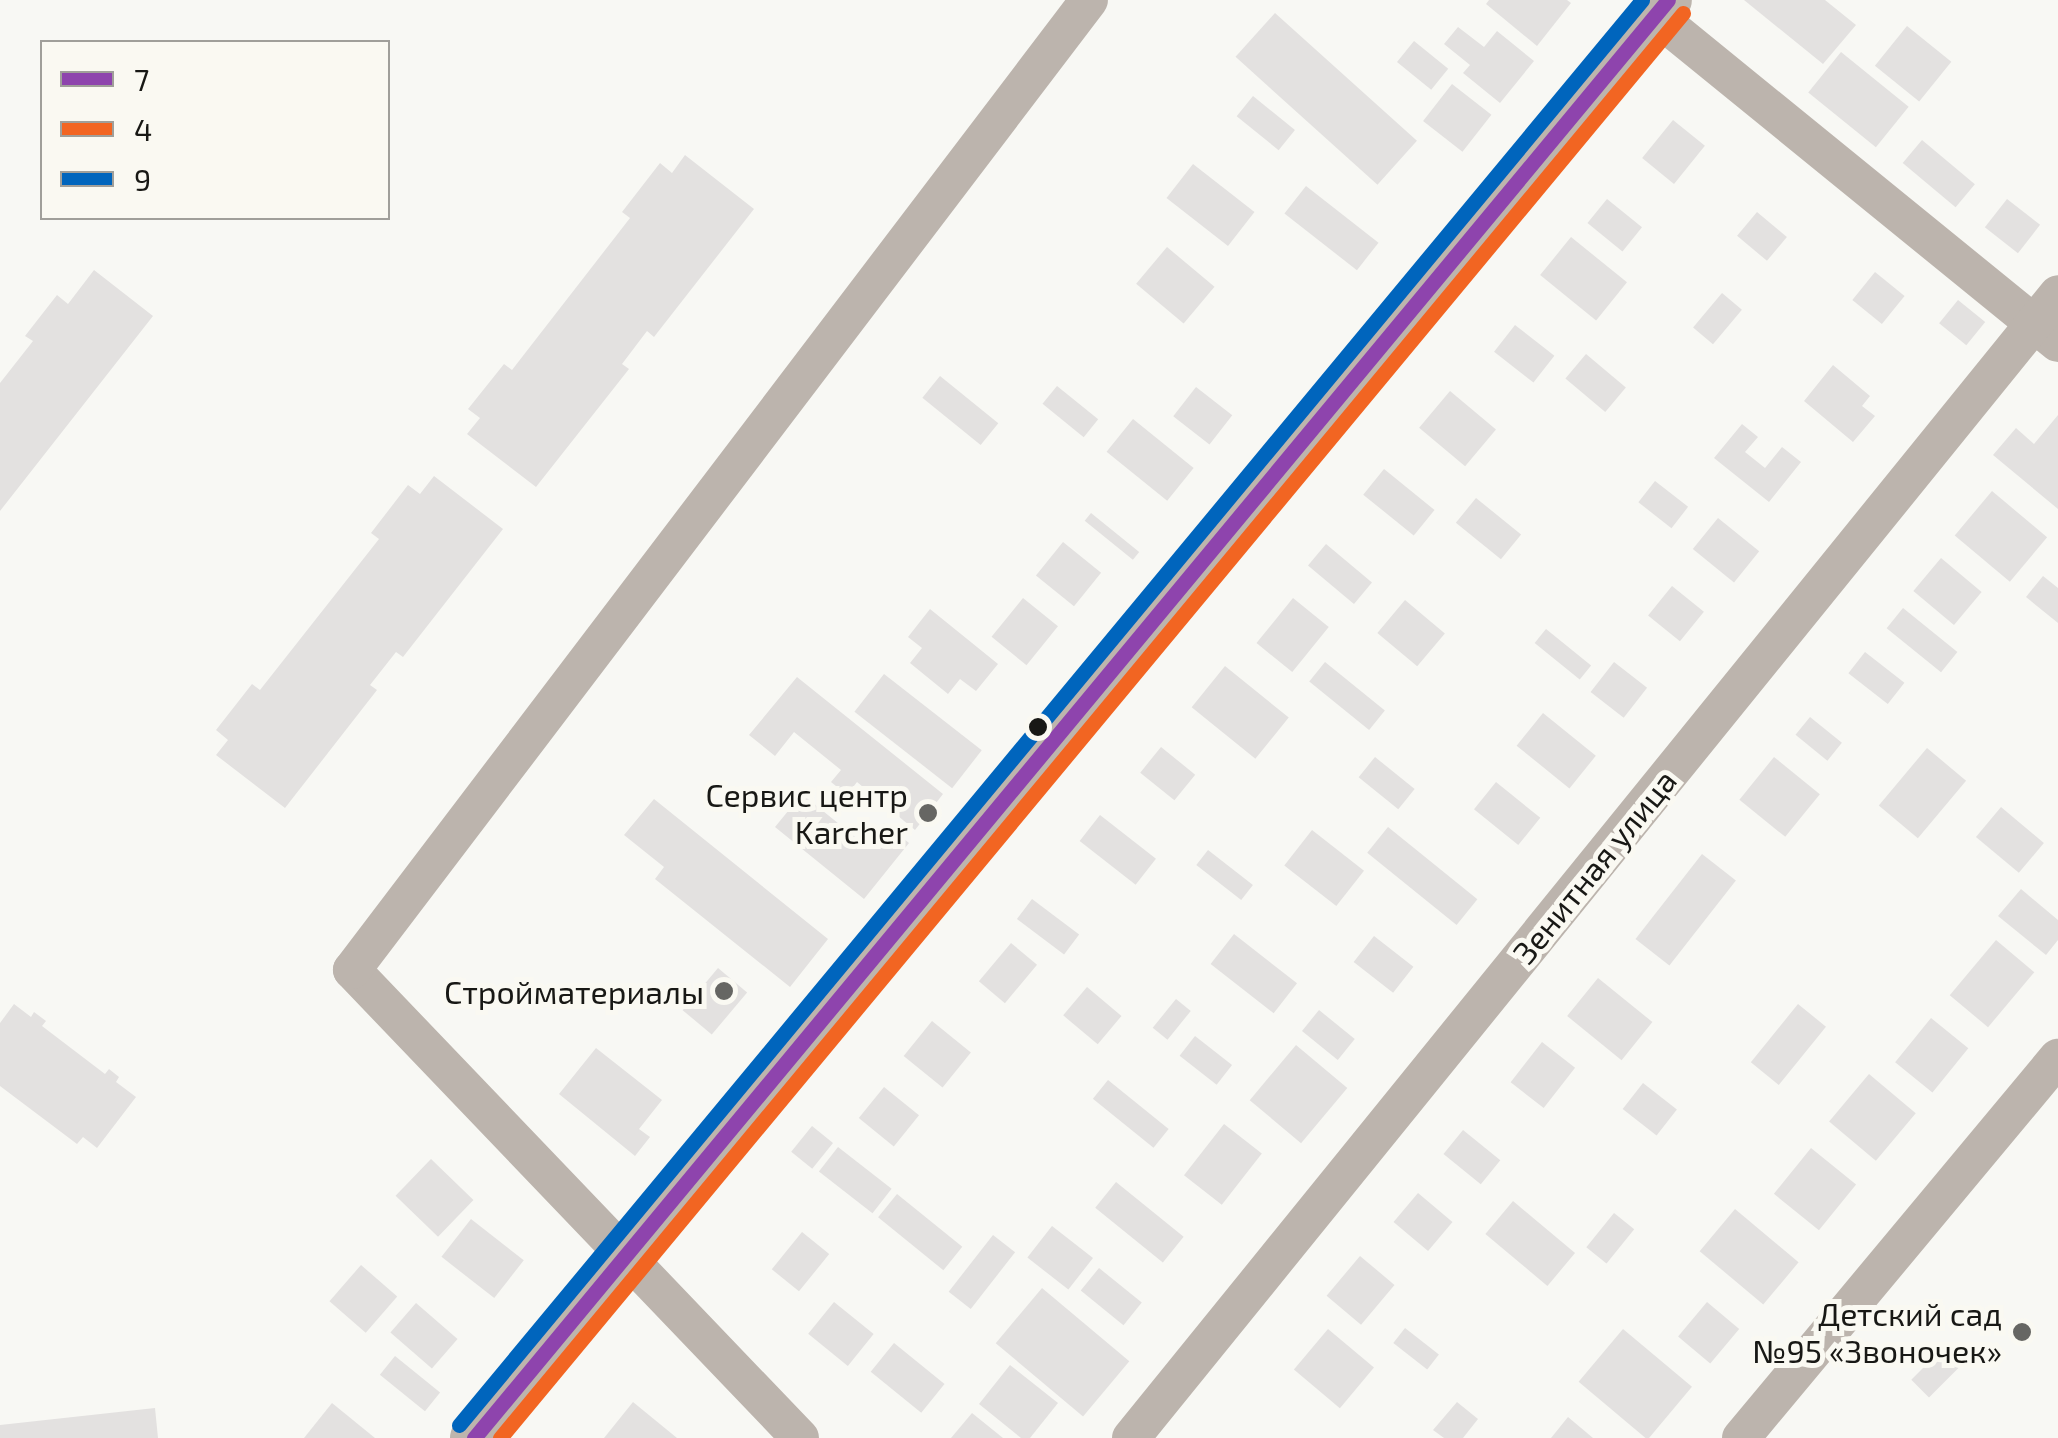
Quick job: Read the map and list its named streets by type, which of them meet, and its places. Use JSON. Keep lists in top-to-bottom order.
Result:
{
  "streets": {
    "street": ["Зенитная улица"]
  },
  "places": ["Сервис центр Karcher", "Стройматериалы", "Детский сад №95 «Звоночек»"],
  "lines": ["transit line 7", "transit line 9", "transit line 4"],
  "legend": ["7", "4", "9"]
}
